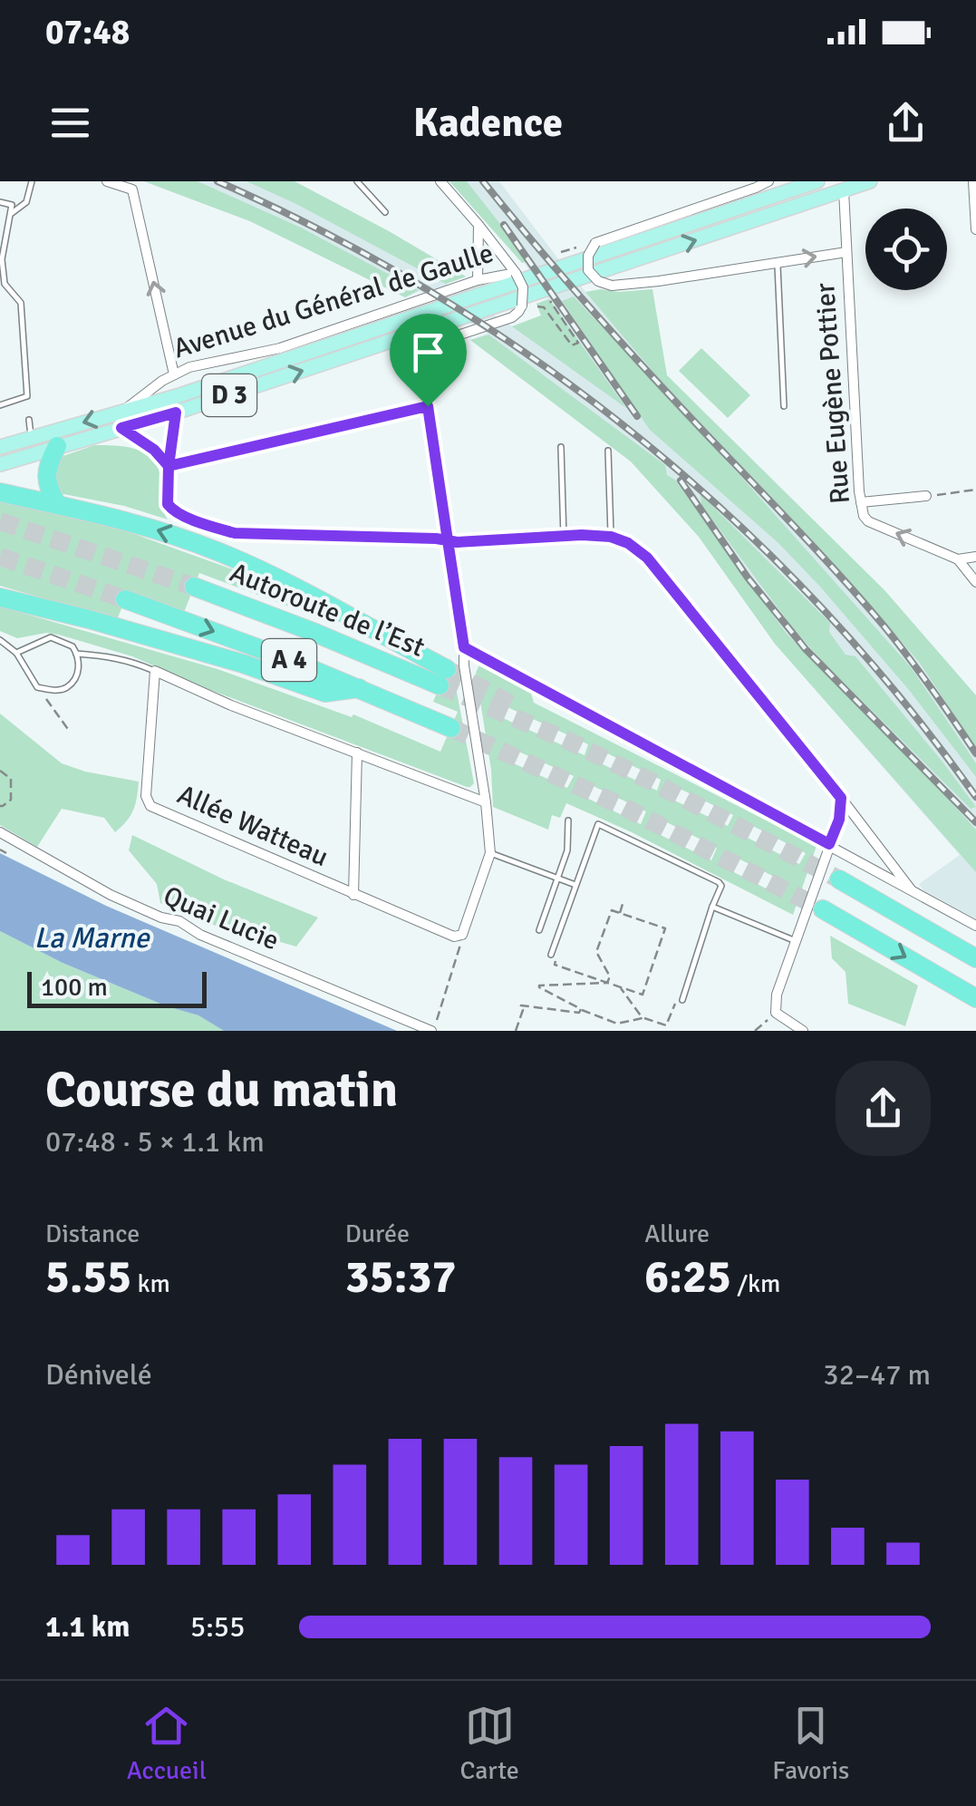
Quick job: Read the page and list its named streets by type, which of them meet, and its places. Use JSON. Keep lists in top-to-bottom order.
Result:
{
  "streets": {
    "highway": ["Autoroute de l’Est", "A 4"],
    "main road": ["Avenue du Général de Gaulle", "D 3"],
    "street": ["Rue Eugène Pottier", "Allée Watteau", "Quai Lucie"]
  },
  "crossings": [
    ["Avenue du Général de Gaulle", "Rue Eugène Pottier"]
  ],
  "water": ["La Marne"],
  "scale_bar": "100 m",
  "page": {
    "status": "07:48",
    "header": "Kadence",
    "scale": "100 m",
    "heading": ["Course du matin", "07:48 · 5 × 1.1 km"],
    "stats": [
      ["Distance", "5.55 km"],
      ["Durée", "35:37"],
      ["Allure", "6:25 /km"]
    ],
    "chart": ["Dénivelé", "32–47 m"],
    "list": [
      {
        "name": "1.1 km",
        "note": "5:55"
      }
    ],
    "tabs": ["Accueil", "Carte", "Favoris"]
  }
}
